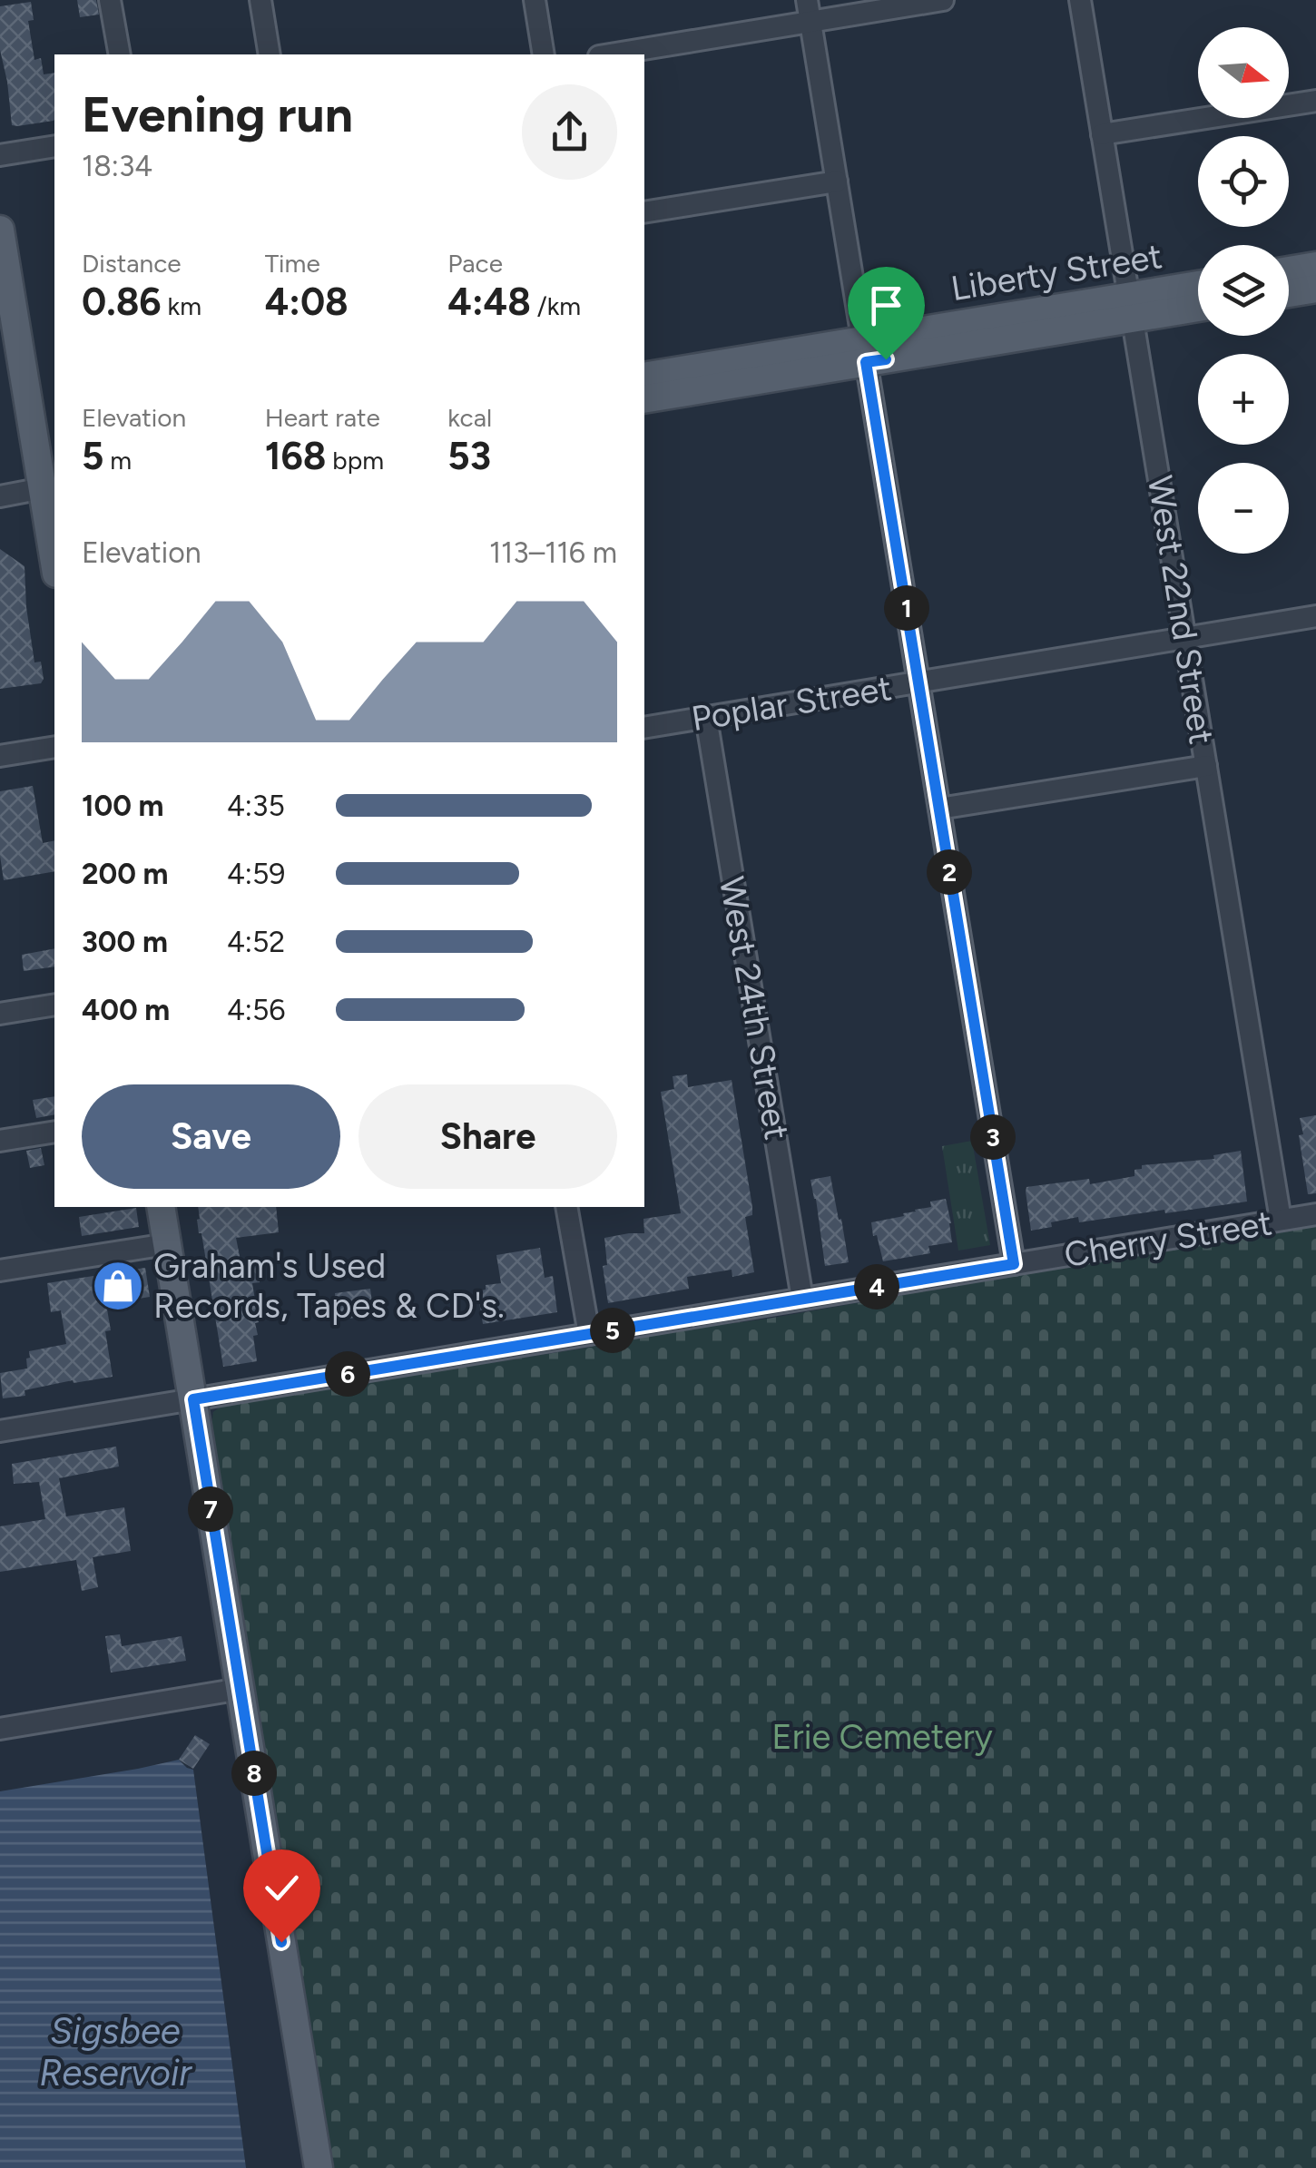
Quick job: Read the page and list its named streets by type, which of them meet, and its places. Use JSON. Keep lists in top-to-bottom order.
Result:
{
  "streets": {
    "main road": ["Liberty Street"],
    "street": [
      "West 22nd Street",
      "Poplar Street",
      "West 24th Street",
      "Cherry Street"
    ]
  },
  "crossings": [
    ["Liberty Street", "West 22nd Street"],
    ["West 22nd Street", "Poplar Street"],
    ["West 22nd Street", "Cherry Street"],
    ["Poplar Street", "West 24th Street"],
    ["West 24th Street", "Cherry Street"]
  ],
  "water": ["Sigsbee Reservoir"],
  "parks": ["Erie Cemetery"],
  "places": {
    "shop": ["Graham's Used Records, Tapes & CD's."]
  },
  "north": "right",
  "page": {
    "map_buttons": ["+", "−"],
    "heading": ["Evening run", "18:34"],
    "stats": [
      ["Distance", "0.86 km"],
      ["Time", "4:08"],
      ["Pace", "4:48 /km"],
      ["Elevation", "5 m"],
      ["Heart rate", "168 bpm"],
      ["kcal", "53"]
    ],
    "chart": ["Elevation", "113–116 m"],
    "pins": [
      "1",
      "2",
      "3",
      "4",
      "5",
      "6",
      "7",
      "8"
    ],
    "list": [
      {
        "name": "100 m",
        "note": "4:35"
      },
      {
        "name": "200 m",
        "note": "4:59"
      },
      {
        "name": "300 m",
        "note": "4:52"
      },
      {
        "name": "400 m",
        "note": "4:56"
      }
    ],
    "buttons": ["Save", "Share"]
  }
}
